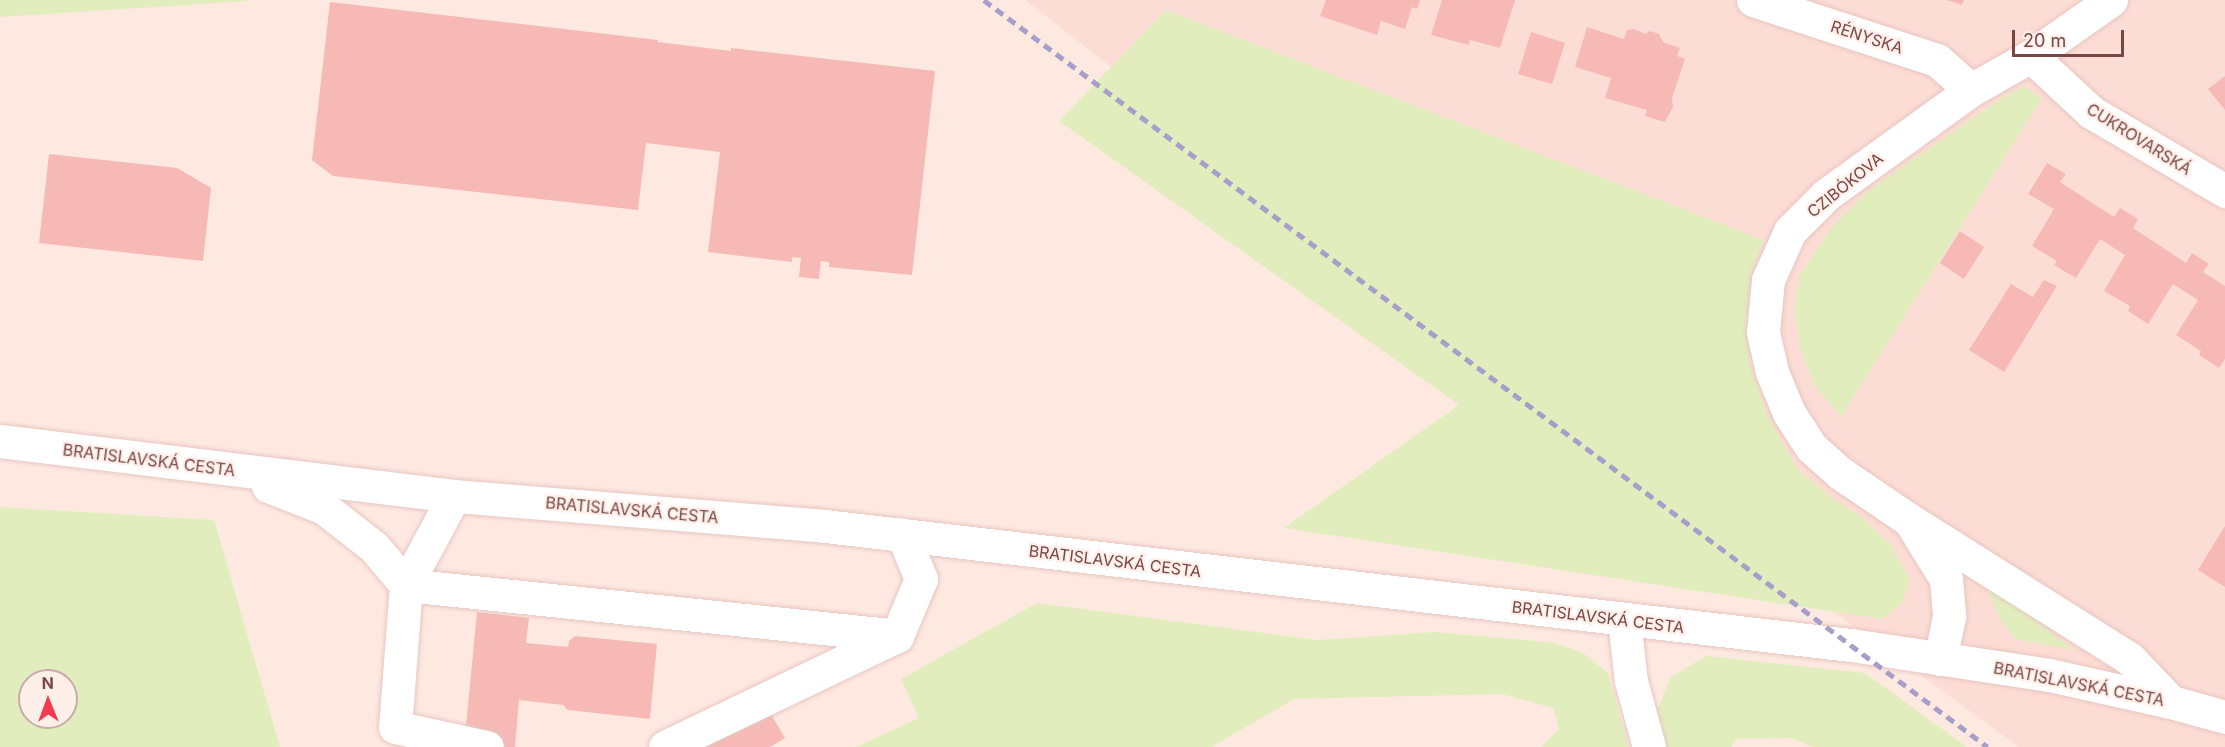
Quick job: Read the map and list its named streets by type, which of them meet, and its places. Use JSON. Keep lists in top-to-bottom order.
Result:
{
  "streets": {
    "street": [
      "RÉNYSKA",
      "CUKROVARSKÁ",
      "CZIBÓKOVA",
      "BRATISLAVSKÁ CESTA"
    ]
  },
  "crossings": [
    ["RÉNYSKA", "CZIBÓKOVA"],
    ["CUKROVARSKÁ", "CZIBÓKOVA"],
    ["CZIBÓKOVA", "BRATISLAVSKÁ CESTA"]
  ],
  "scale_bar": "20 m",
  "north": "top"
}
